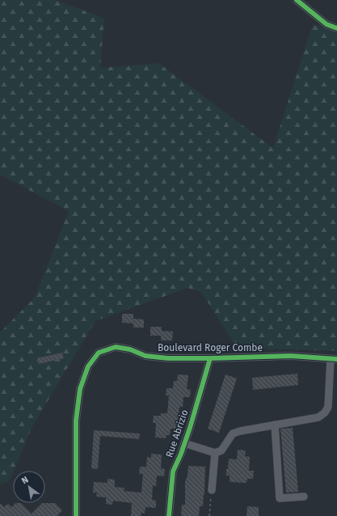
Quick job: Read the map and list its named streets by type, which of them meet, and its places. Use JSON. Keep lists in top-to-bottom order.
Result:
{
  "streets": {
    "street": ["Boulevard Roger Combe", "Rue Abrizio"]
  },
  "crossings": [
    ["Boulevard Roger Combe", "Rue Abrizio"]
  ],
  "north": "top left"
}
